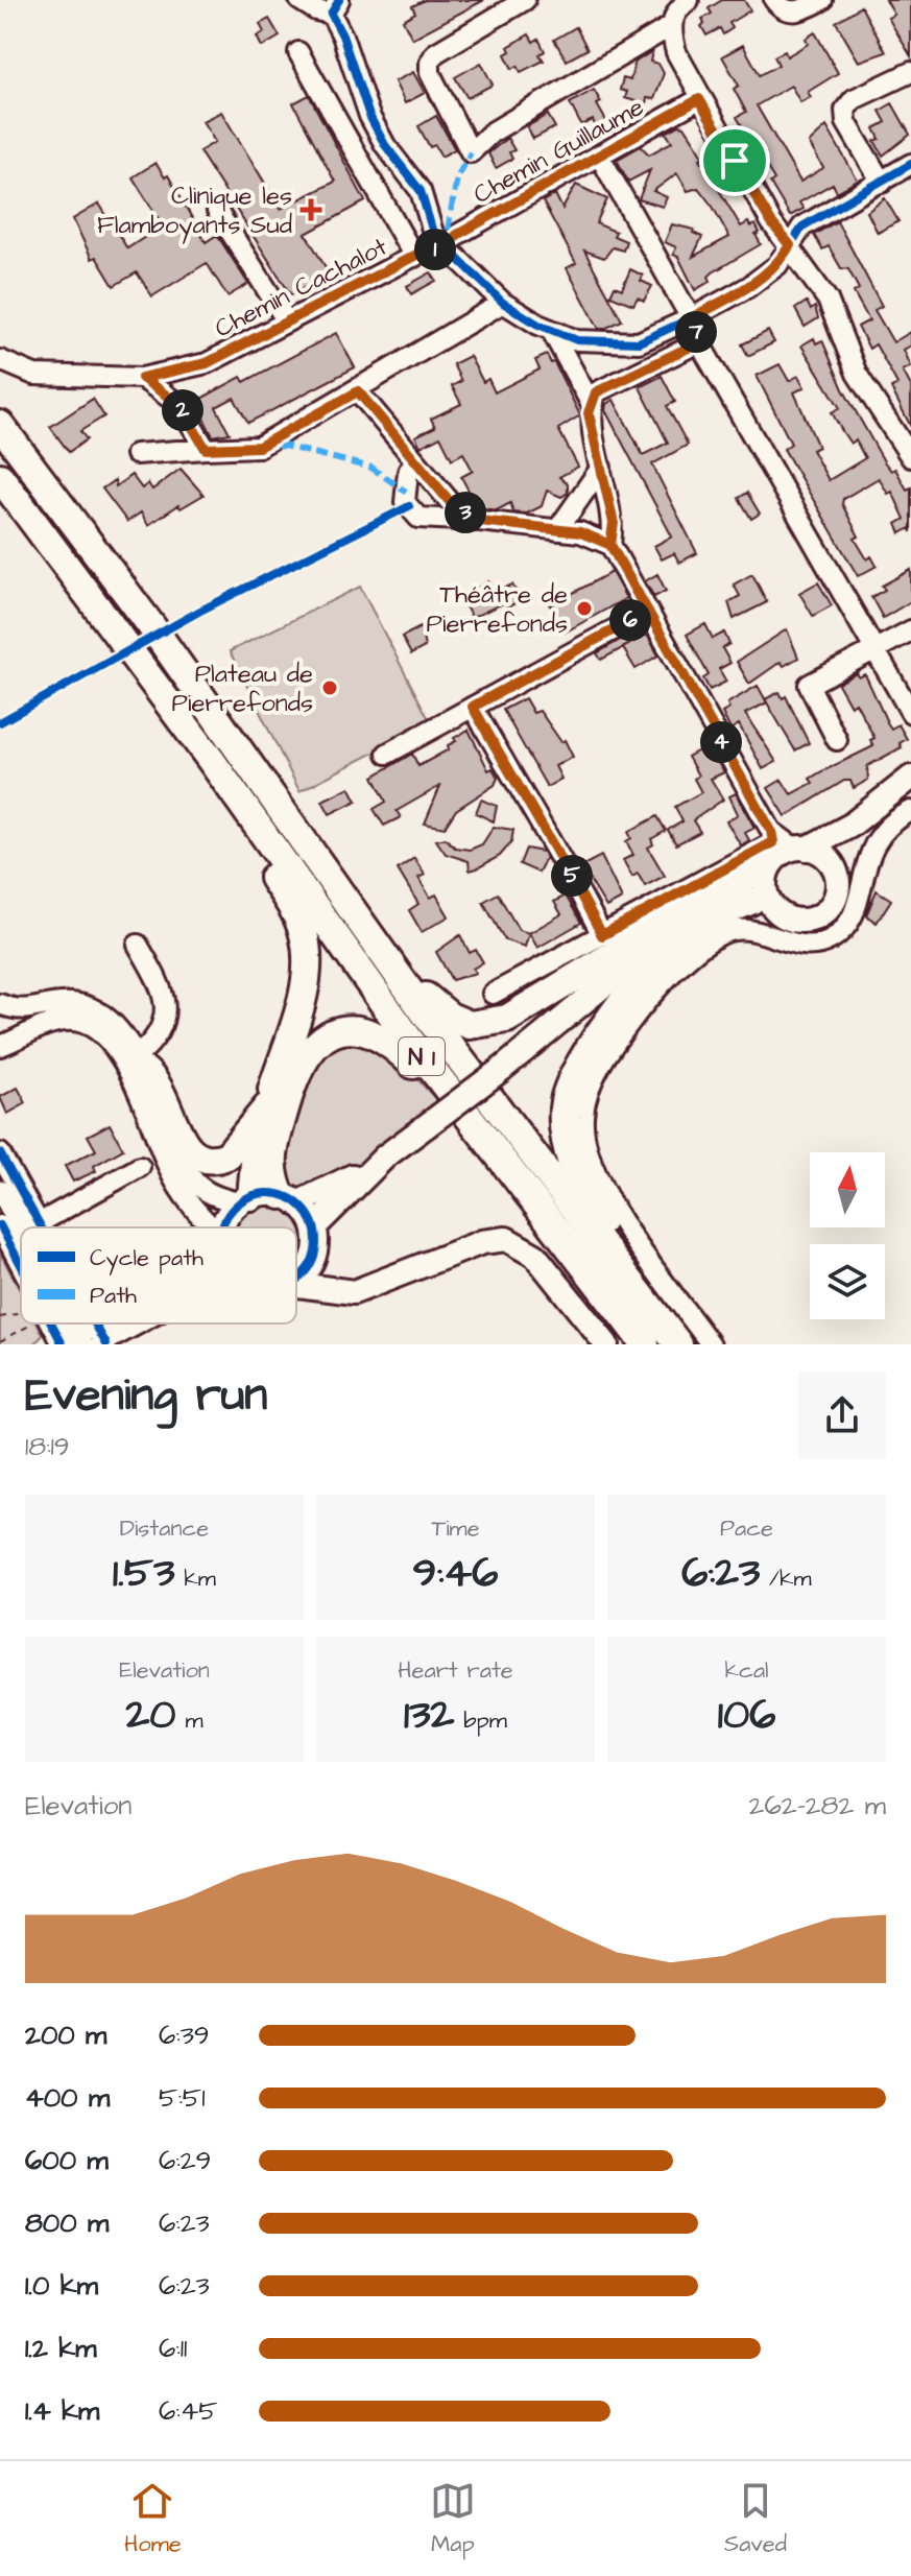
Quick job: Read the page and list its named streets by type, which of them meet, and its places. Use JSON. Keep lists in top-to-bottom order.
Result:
{
  "streets": {
    "highway": ["N 1"],
    "street": ["Chemin Guillaume", "Chemin Cachalot"]
  },
  "crossings": [
    ["Chemin Guillaume", "Chemin Cachalot"]
  ],
  "places": {
    "health": ["Clinique les Flamboyants Sud"],
    "other": ["Théâtre de Pierrefonds", "Plateau de Pierrefonds"]
  },
  "legend": ["Cycle path", "Path"],
  "north": "top",
  "page": {
    "pins": [
      "1",
      "7",
      "2",
      "3",
      "6",
      "4",
      "5"
    ],
    "heading": ["Evening run", "18:19"],
    "stats": [
      ["Distance", "1.53 km"],
      ["Time", "9:46"],
      ["Pace", "6:23 /km"],
      ["Elevation", "20 m"],
      ["Heart rate", "132 bpm"],
      ["kcal", "106"]
    ],
    "chart": ["Elevation", "262–282 m"],
    "list": [
      {
        "name": "200 m",
        "note": "6:39"
      },
      {
        "name": "400 m",
        "note": "5:51"
      },
      {
        "name": "600 m",
        "note": "6:29"
      },
      {
        "name": "800 m",
        "note": "6:23"
      },
      {
        "name": "1.0 km",
        "note": "6:23"
      },
      {
        "name": "1.2 km",
        "note": "6:11"
      },
      {
        "name": "1.4 km",
        "note": "6:45"
      }
    ],
    "tabs": ["Home", "Map", "Saved"]
  }
}
